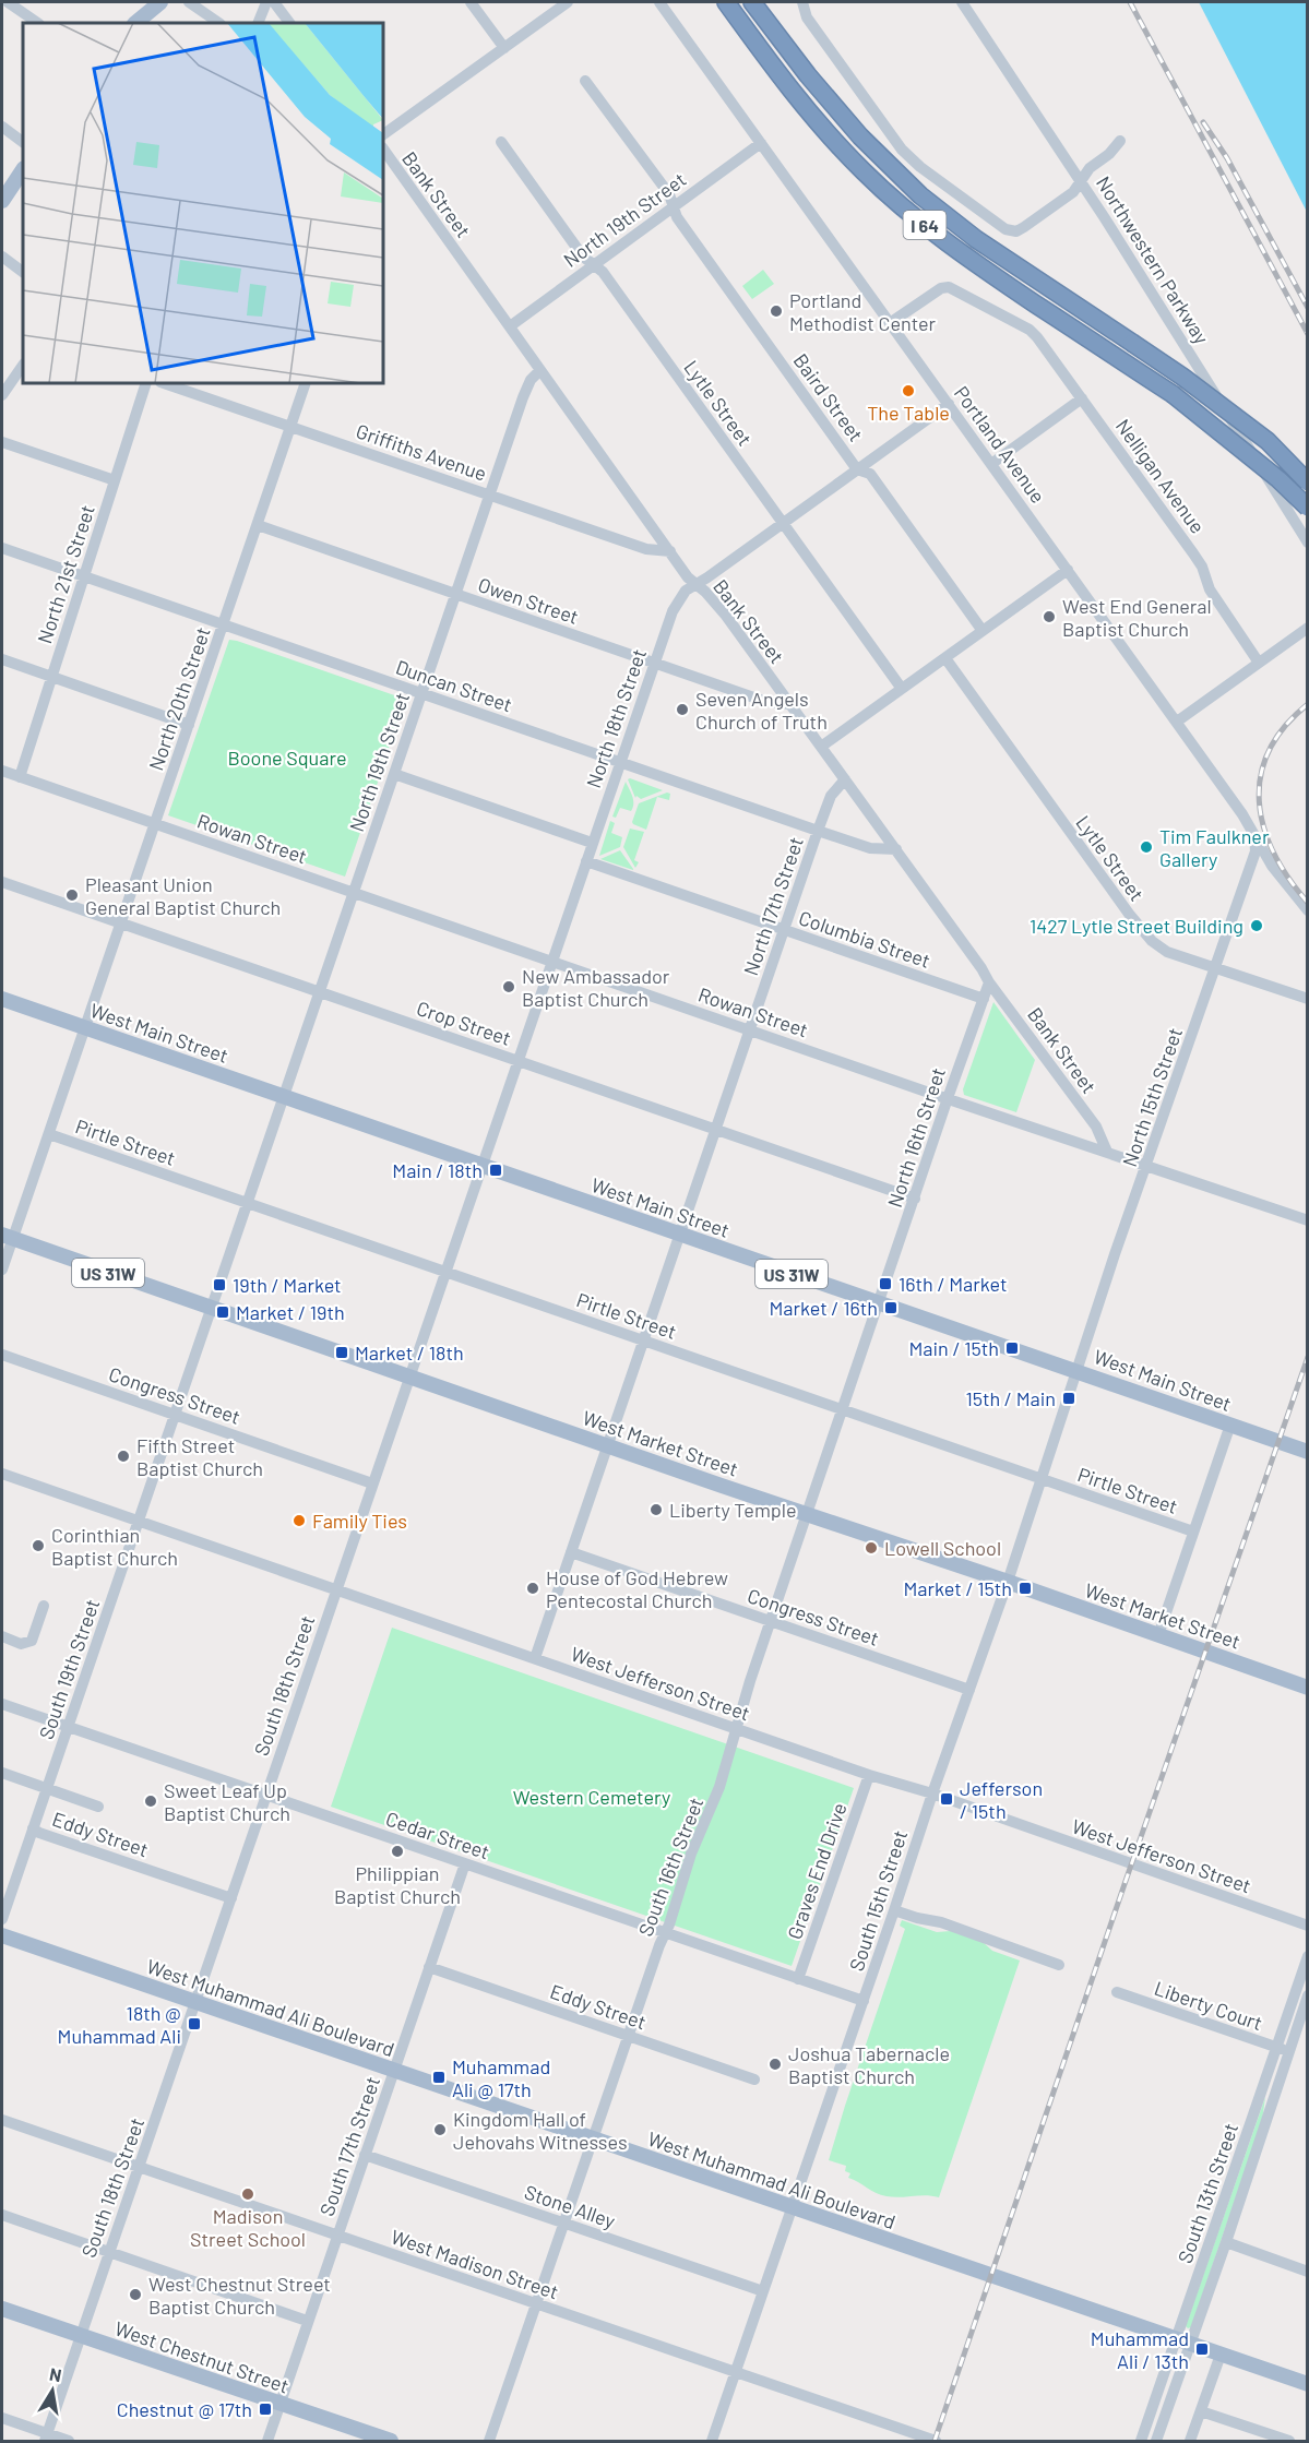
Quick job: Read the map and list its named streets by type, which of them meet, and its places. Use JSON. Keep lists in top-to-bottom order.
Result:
{
  "streets": {
    "highway": ["I 64"],
    "main road": [
      "West Main Street",
      "US 31W",
      "West Market Street",
      "West Muhammad Ali Boulevard",
      "West Chestnut Street"
    ],
    "street": [
      "Bank Street",
      "North 19th Street",
      "Northwestern Parkway",
      "Baird Street",
      "Lytle Street",
      "Portland Avenue",
      "Griffiths Avenue",
      "Nelligan Avenue",
      "North 21st Street",
      "Owen Street",
      "Duncan Street",
      "North 20th Street",
      "North 18th Street",
      "Rowan Street",
      "North 17th Street",
      "Columbia Street",
      "Crop Street",
      "North 15th Street",
      "North 16th Street",
      "Pirtle Street",
      "Congress Street",
      "South 19th Street",
      "West Jefferson Street",
      "South 18th Street",
      "Eddy Street",
      "Cedar Street",
      "South 16th Street",
      "Graves End Drive",
      "South 15th Street",
      "Liberty Court",
      "South 17th Street",
      "South 13th Street",
      "Stone Alley",
      "West Madison Street"
    ]
  },
  "crossings": [
    ["Bank Street", "North 19th Street"],
    ["Bank Street", "Griffiths Avenue"],
    ["Bank Street", "Owen Street"],
    ["Bank Street", "Duncan Street"],
    ["Bank Street", "North 18th Street"],
    ["Bank Street", "Rowan Street"],
    ["Bank Street", "North 17th Street"],
    ["Bank Street", "North 16th Street"],
    ["North 19th Street", "Baird Street"],
    ["North 19th Street", "Lytle Street"],
    ["North 19th Street", "Portland Avenue"],
    ["North 19th Street", "Griffiths Avenue"],
    ["North 19th Street", "Owen Street"],
    ["North 19th Street", "Duncan Street"],
    ["North 19th Street", "Rowan Street"],
    ["North 19th Street", "Crop Street"],
    ["North 19th Street", "West Main Street"],
    ["North 19th Street", "South 19th Street"],
    ["Baird Street", "North 18th Street"],
    ["Lytle Street", "North 18th Street"],
    ["Lytle Street", "North 15th Street"],
    ["Portland Avenue", "Nelligan Avenue"],
    ["Portland Avenue", "North 18th Street"],
    ["Portland Avenue", "North 15th Street"],
    ["Griffiths Avenue", "North 20th Street"],
    ["North 21st Street", "Duncan Street"],
    ["North 21st Street", "Rowan Street"],
    ["Owen Street", "North 20th Street"],
    ["Owen Street", "North 18th Street"],
    ["Duncan Street", "North 20th Street"],
    ["Duncan Street", "North 18th Street"],
    ["Duncan Street", "North 17th Street"],
    ["North 20th Street", "Rowan Street"],
    ["North 20th Street", "Crop Street"],
    ["North 20th Street", "West Main Street"],
    ["North 20th Street", "Pirtle Street"],
    ["North 20th Street", "West Market Street"],
    ["North 18th Street", "Rowan Street"],
    ["North 18th Street", "Columbia Street"],
    ["North 18th Street", "Crop Street"],
    ["North 18th Street", "West Main Street"],
    ["North 18th Street", "South 18th Street"],
    ["Rowan Street", "North 17th Street"],
    ["Rowan Street", "North 15th Street"],
    ["Rowan Street", "North 16th Street"],
    ["North 17th Street", "Columbia Street"],
    ["North 17th Street", "Crop Street"],
    ["North 17th Street", "West Main Street"],
    ["Columbia Street", "North 16th Street"],
    ["Crop Street", "North 16th Street"],
    ["West Main Street", "North 15th Street"],
    ["West Main Street", "North 16th Street"],
    ["West Main Street", "South 19th Street"],
    ["West Main Street", "South 18th Street"],
    ["West Main Street", "South 16th Street"],
    ["West Main Street", "South 15th Street"],
    ["North 15th Street", "South 15th Street"],
    ["North 16th Street", "South 16th Street"],
    ["Pirtle Street", "South 19th Street"],
    ["Pirtle Street", "South 18th Street"],
    ["Pirtle Street", "South 16th Street"],
    ["Pirtle Street", "South 15th Street"],
    ["Congress Street", "South 19th Street"],
    ["Congress Street", "South 18th Street"],
    ["Congress Street", "South 16th Street"],
    ["Congress Street", "South 15th Street"],
    ["West Market Street", "South 19th Street"],
    ["West Market Street", "South 18th Street"],
    ["West Market Street", "South 16th Street"],
    ["West Market Street", "South 15th Street"],
    ["South 19th Street", "West Jefferson Street"],
    ["South 19th Street", "Eddy Street"],
    ["South 19th Street", "Cedar Street"],
    ["West Jefferson Street", "South 18th Street"],
    ["West Jefferson Street", "South 16th Street"],
    ["West Jefferson Street", "Graves End Drive"],
    ["West Jefferson Street", "South 15th Street"],
    ["South 18th Street", "Eddy Street"],
    ["South 18th Street", "Cedar Street"],
    ["South 18th Street", "West Muhammad Ali Boulevard"],
    ["South 18th Street", "West Madison Street"],
    ["South 18th Street", "West Chestnut Street"],
    ["Eddy Street", "South 16th Street"],
    ["Eddy Street", "South 17th Street"],
    ["Cedar Street", "South 16th Street"],
    ["Cedar Street", "Graves End Drive"],
    ["Cedar Street", "South 15th Street"],
    ["Cedar Street", "South 17th Street"],
    ["South 16th Street", "West Muhammad Ali Boulevard"],
    ["South 16th Street", "Stone Alley"],
    ["South 16th Street", "West Madison Street"],
    ["South 15th Street", "West Muhammad Ali Boulevard"],
    ["South 15th Street", "Stone Alley"],
    ["South 15th Street", "West Madison Street"],
    ["Liberty Court", "South 13th Street"],
    ["West Muhammad Ali Boulevard", "South 17th Street"],
    ["West Muhammad Ali Boulevard", "South 13th Street"],
    ["South 17th Street", "Stone Alley"],
    ["South 17th Street", "West Madison Street"],
    ["South 17th Street", "West Chestnut Street"]
  ],
  "parks": ["Boone Square", "Western Cemetery"],
  "places": {
    "other": [
      "Portland Methodist Center",
      "The Table",
      "West End General Baptist Church",
      "Seven Angels Church of Truth",
      "Tim Faulkner Gallery",
      "Pleasant Union General Baptist Church",
      "1427 Lytle Street Building",
      "New Ambassador Baptist Church",
      "Fifth Street Baptist Church",
      "Liberty Temple",
      "Family Ties",
      "Corinthian Baptist Church",
      "Lowell School",
      "House of God Hebrew Pentecostal Church",
      "Sweet Leaf Up Baptist Church",
      "Philippian Baptist Church",
      "Joshua Tabernacle Baptist Church",
      "Kingdom Hall of Jehovahs Witnesses",
      "Madison Street School",
      "West Chestnut Street Baptist Church"
    ],
    "transit": [
      "Main / 18th",
      "16th / Market",
      "19th / Market",
      "Market / 16th",
      "Market / 19th",
      "Main / 15th",
      "Market / 18th",
      "15th / Main",
      "Market / 15th",
      "Jefferson / 15th",
      "18th @ Muhammad Ali",
      "Muhammad Ali @ 17th",
      "Muhammad Ali / 13th",
      "Chestnut @ 17th"
    ]
  },
  "north": "top"
}
